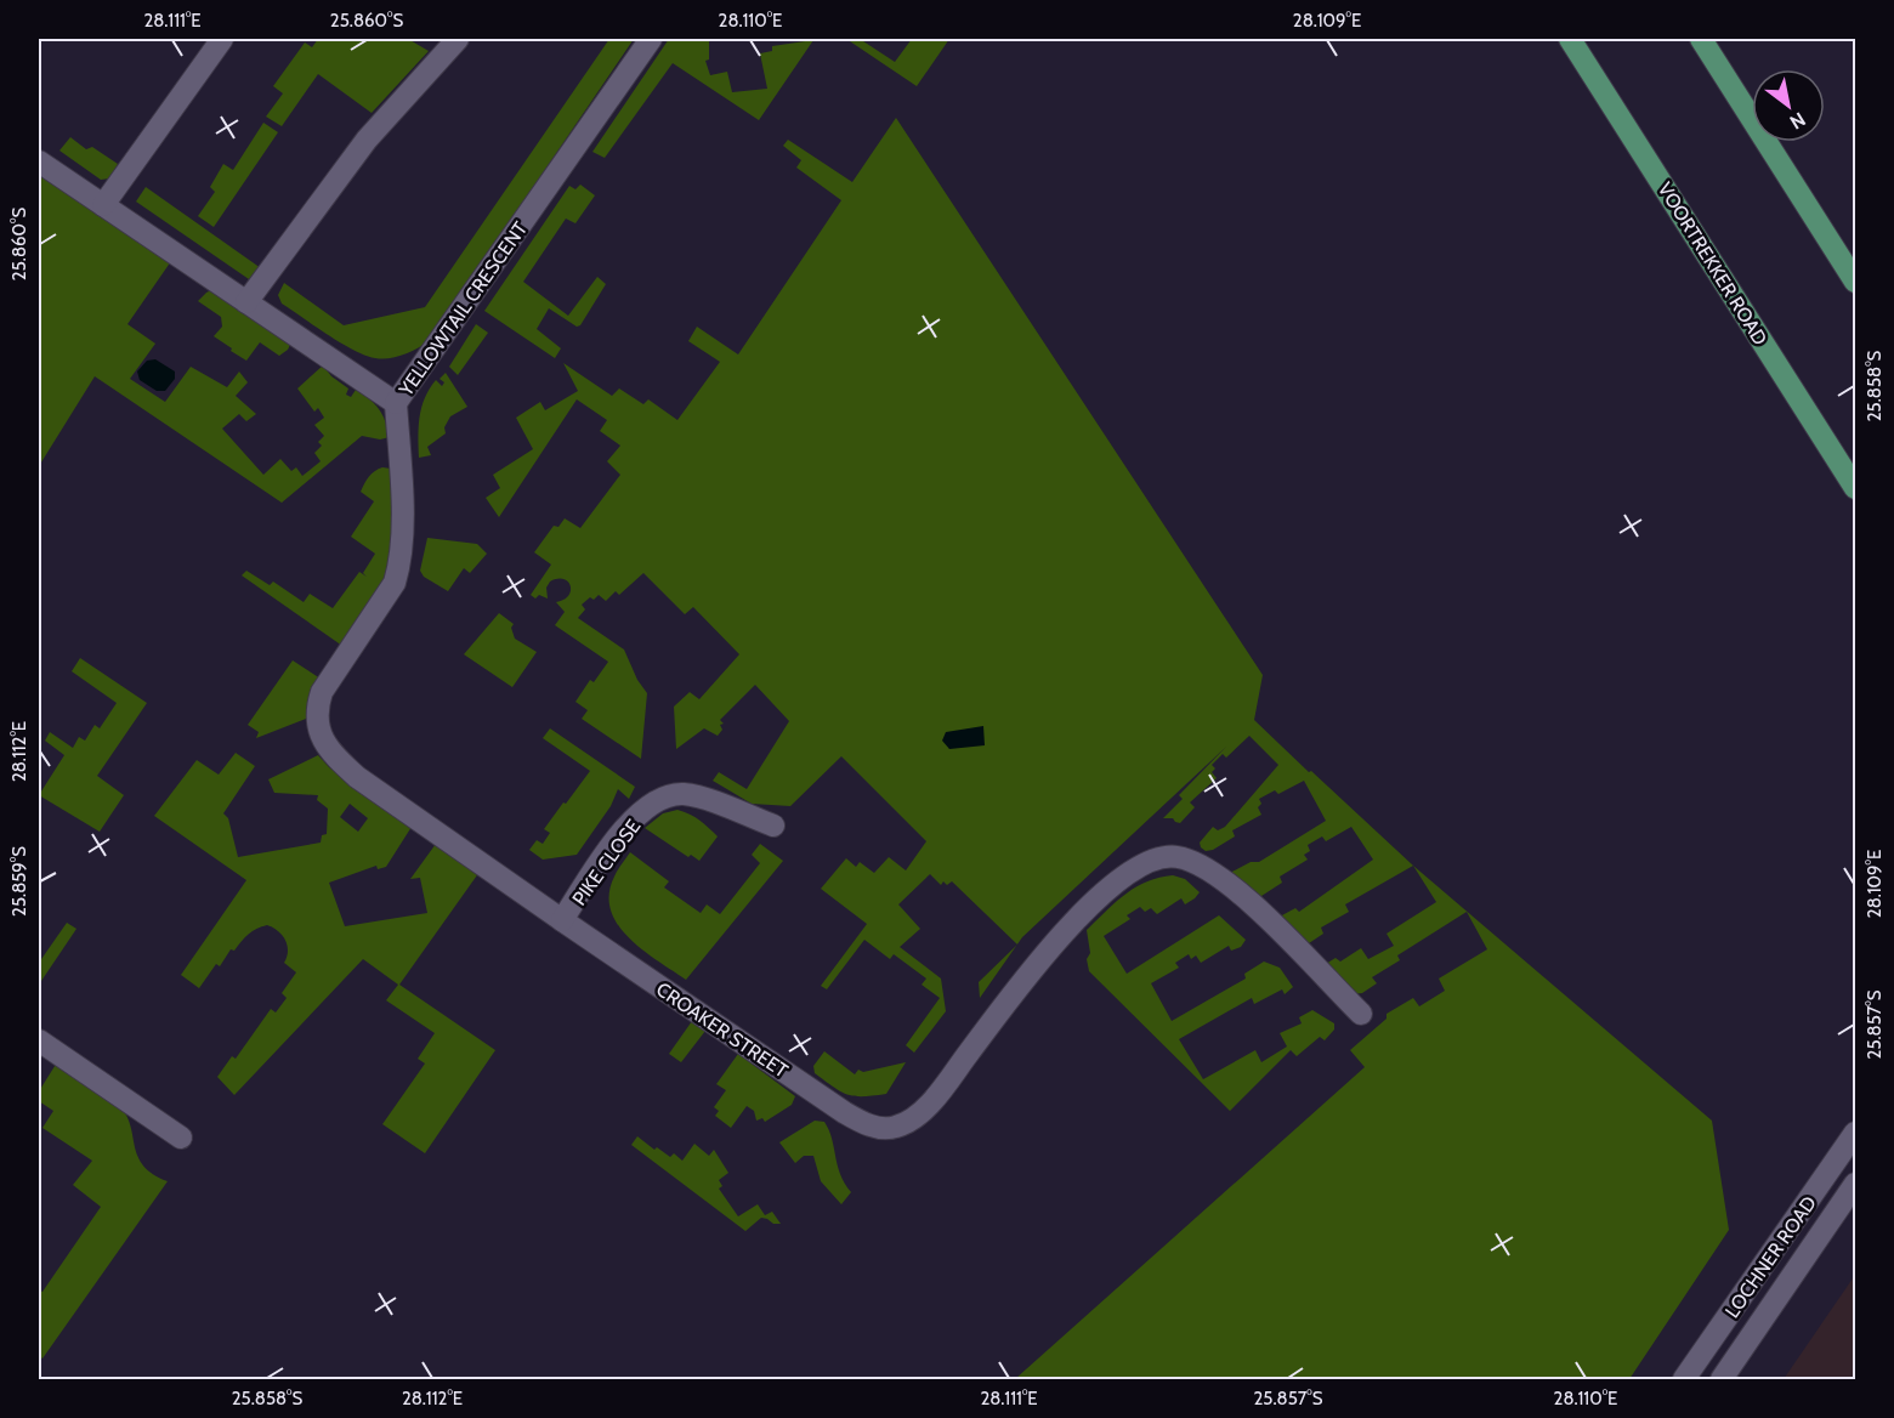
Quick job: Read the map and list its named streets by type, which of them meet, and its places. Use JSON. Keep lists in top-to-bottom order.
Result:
{
  "streets": {
    "main road": ["VOORTREKKER ROAD"],
    "street": [
      "YELLOWTAIL CRESCENT",
      "PIKE CLOSE",
      "CROAKER STREET",
      "LOCHNER ROAD"
    ]
  },
  "crossings": [
    ["YELLOWTAIL CRESCENT", "CROAKER STREET"],
    ["PIKE CLOSE", "CROAKER STREET"]
  ],
  "north": "bottom right",
  "coordinates": [
    "28.111°E",
    "25.860°S",
    "28.110°E",
    "28.109°E",
    "25.858°S",
    "28.112°E",
    "25.859°S",
    "25.857°S"
  ]
}
